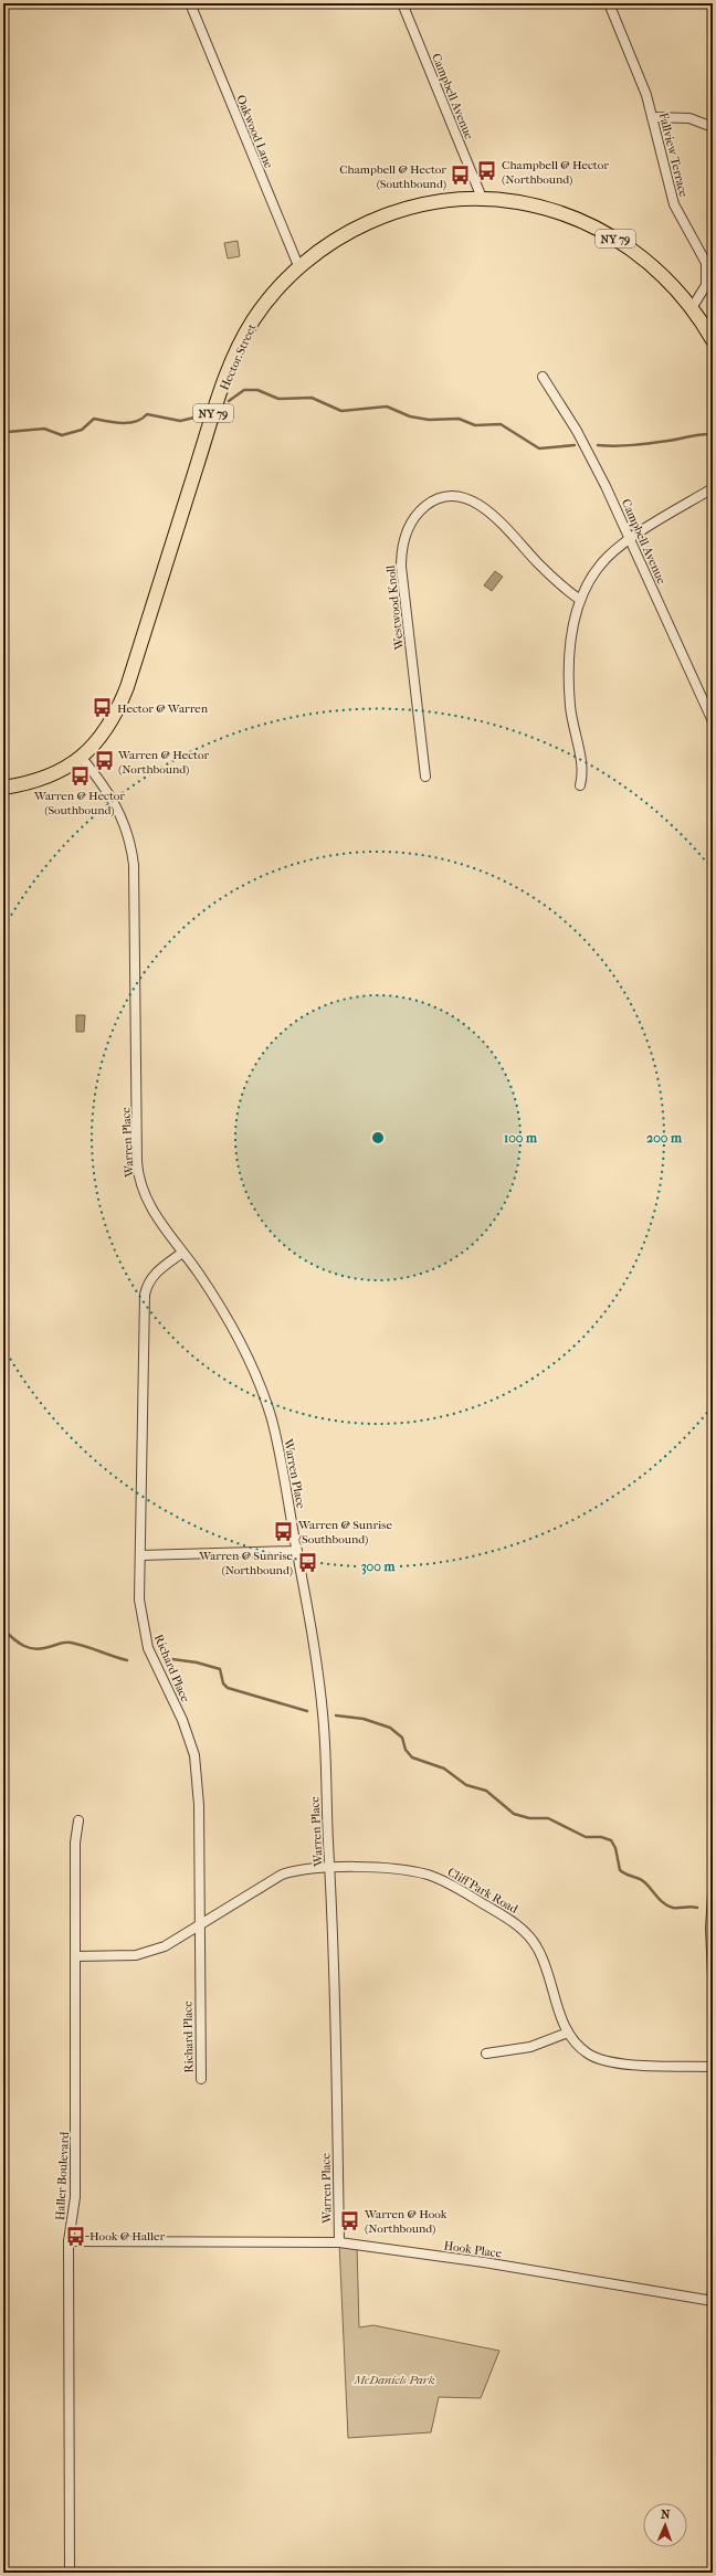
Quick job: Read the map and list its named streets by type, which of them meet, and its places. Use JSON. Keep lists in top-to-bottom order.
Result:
{
  "streets": {
    "main road": ["NY 79", "Hector Street"],
    "street": [
      "Campbell Avenue",
      "Oakwood Lane",
      "Fallview Terrace",
      "Westwood Knoll",
      "Warren Place",
      "Richard Place",
      "Cliff Park Road",
      "Haller Boulevard",
      "Hook Place"
    ]
  },
  "crossings": [
    ["Campbell Avenue", "Hector Street"],
    ["Oakwood Lane", "Hector Street"],
    ["Fallview Terrace", "Hector Street"],
    ["NY 79", "Hector Street"],
    ["NY 79", "Warren Place"],
    ["Hector Street", "Warren Place"],
    ["Warren Place", "Richard Place"],
    ["Warren Place", "Cliff Park Road"],
    ["Warren Place", "Hook Place"],
    ["Richard Place", "Cliff Park Road"],
    ["Cliff Park Road", "Haller Boulevard"],
    ["Haller Boulevard", "Hook Place"]
  ],
  "parks": ["McDaniels Park"],
  "places": {
    "bus stop": [
      "Champbell @ Hector (Northbound)",
      "Champbell @ Hector (Southbound)",
      "Hector @ Warren",
      "Warren @ Hector (Northbound)",
      "Warren @ Hector (Southbound)",
      "Warren @ Sunrise (Southbound)",
      "Warren @ Sunrise (Northbound)",
      "Warren @ Hook (Northbound)",
      "Hook @ Haller"
    ]
  },
  "north": "top",
  "rings": ["100 m", "200 m", "300 m"]
}
